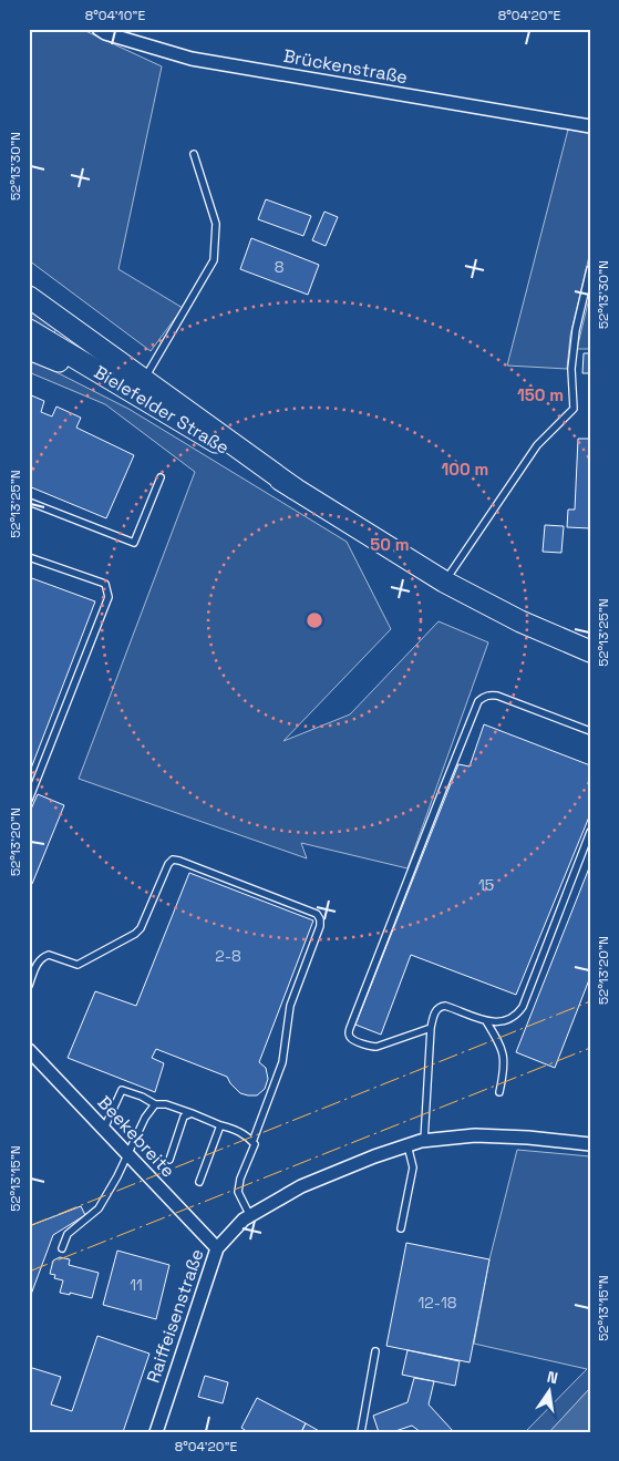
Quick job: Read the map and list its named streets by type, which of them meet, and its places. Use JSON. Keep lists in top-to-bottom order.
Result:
{
  "streets": {
    "main road": ["Bielefelder Straße"],
    "street": ["Brückenstraße", "Beekebreite", "Raiffeisenstraße"]
  },
  "crossings": [
    ["Beekebreite", "Raiffeisenstraße"]
  ],
  "house_numbers": [
    "8",
    "15",
    "2-8",
    "11",
    "12-18"
  ],
  "north": "top",
  "coordinates": [
    "8°04'10\"E",
    "8°04'20\"E",
    "52°13'30\"N",
    "52°13'25\"N",
    "52°13'20\"N",
    "52°13'15\"N"
  ],
  "rings": ["150 m", "100 m", "50 m"]
}
